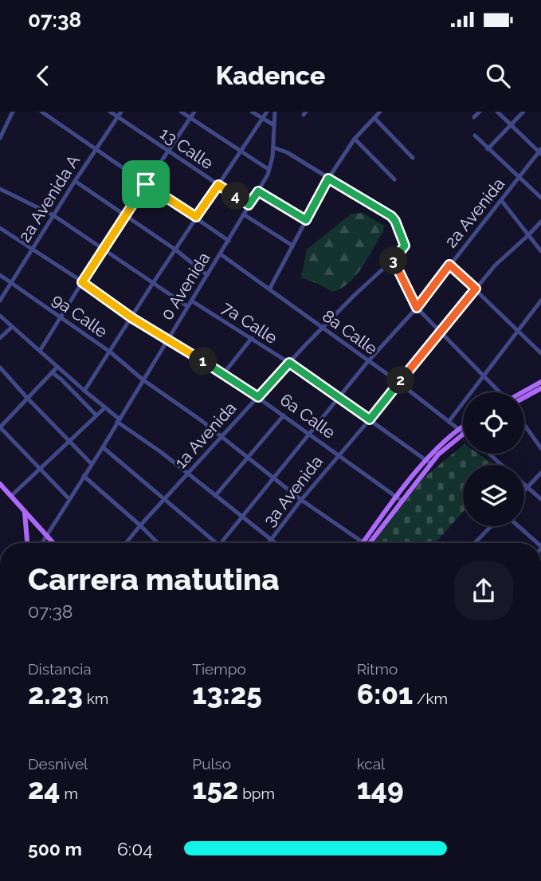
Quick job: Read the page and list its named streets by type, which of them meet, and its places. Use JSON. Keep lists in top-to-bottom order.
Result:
{
  "streets": {
    "street": [
      "13 Calle",
      "2a Avenida A",
      "2a Avenida",
      "0 Avenida",
      "9a Calle",
      "7a Calle",
      "8a Calle",
      "6a Calle",
      "1a Avenida",
      "3a Avenida"
    ]
  },
  "crossings": [
    ["13 Calle", "2a Avenida A"],
    ["13 Calle", "0 Avenida"],
    ["2a Avenida A", "9a Calle"],
    ["2a Avenida A", "6a Calle"],
    ["2a Avenida", "9a Calle"],
    ["2a Avenida", "7a Calle"],
    ["2a Avenida", "8a Calle"],
    ["2a Avenida", "6a Calle"],
    ["0 Avenida", "9a Calle"],
    ["0 Avenida", "7a Calle"],
    ["0 Avenida", "8a Calle"],
    ["0 Avenida", "6a Calle"],
    ["9a Calle", "1a Avenida"],
    ["9a Calle", "3a Avenida"],
    ["7a Calle", "1a Avenida"],
    ["7a Calle", "3a Avenida"],
    ["8a Calle", "1a Avenida"],
    ["8a Calle", "3a Avenida"],
    ["6a Calle", "1a Avenida"],
    ["6a Calle", "3a Avenida"]
  ],
  "page": {
    "status": "07:38",
    "header": "Kadence",
    "pins": [
      "4",
      "3",
      "1",
      "2"
    ],
    "heading": ["Carrera matutina", "07:38"],
    "stats": [
      ["Distancia", "2.23 km"],
      ["Tiempo", "13:25"],
      ["Ritmo", "6:01 /km"],
      ["Desnivel", "24 m"],
      ["Pulso", "152 bpm"],
      ["kcal", "149"]
    ],
    "list": [
      {
        "name": "500 m",
        "note": "6:04"
      }
    ]
  }
}
